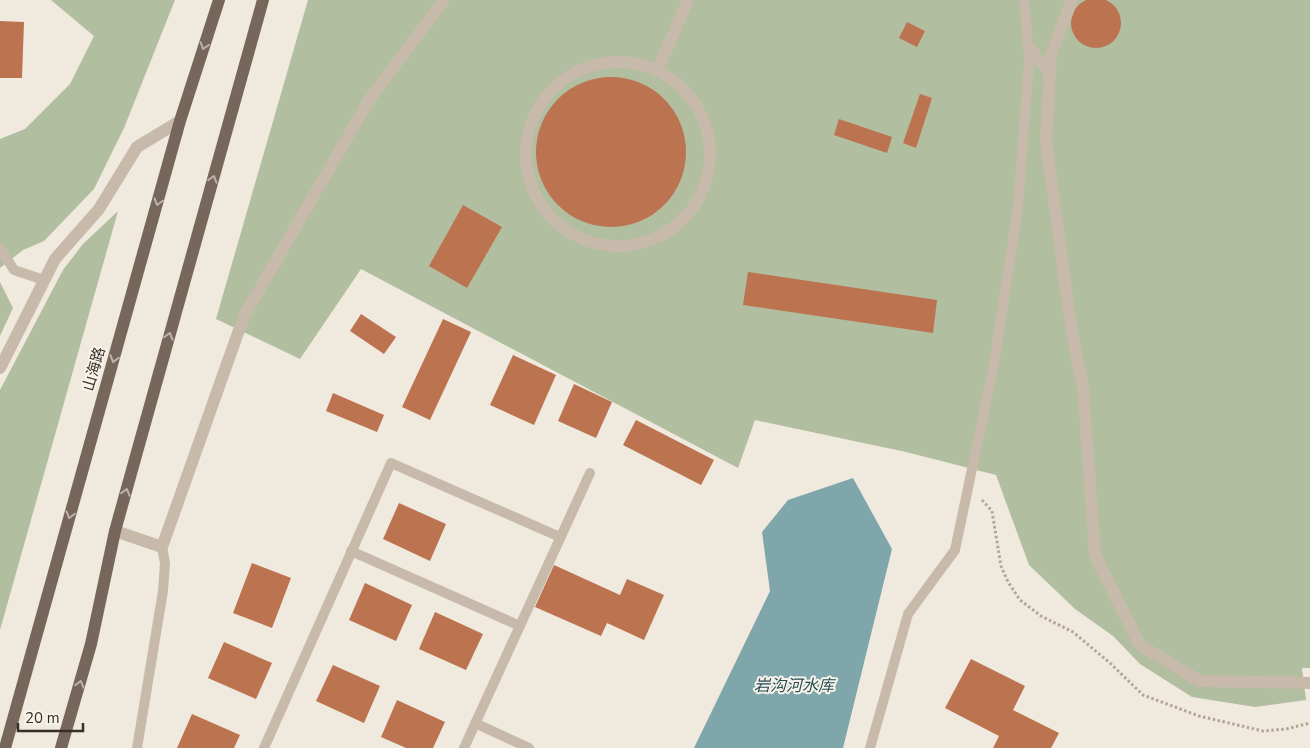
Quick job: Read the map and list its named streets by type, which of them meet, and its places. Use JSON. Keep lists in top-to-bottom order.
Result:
{
  "streets": {
    "main road": ["山海路"]
  },
  "water": ["岩沟河水库"],
  "scale_bar": "20 m"
}
